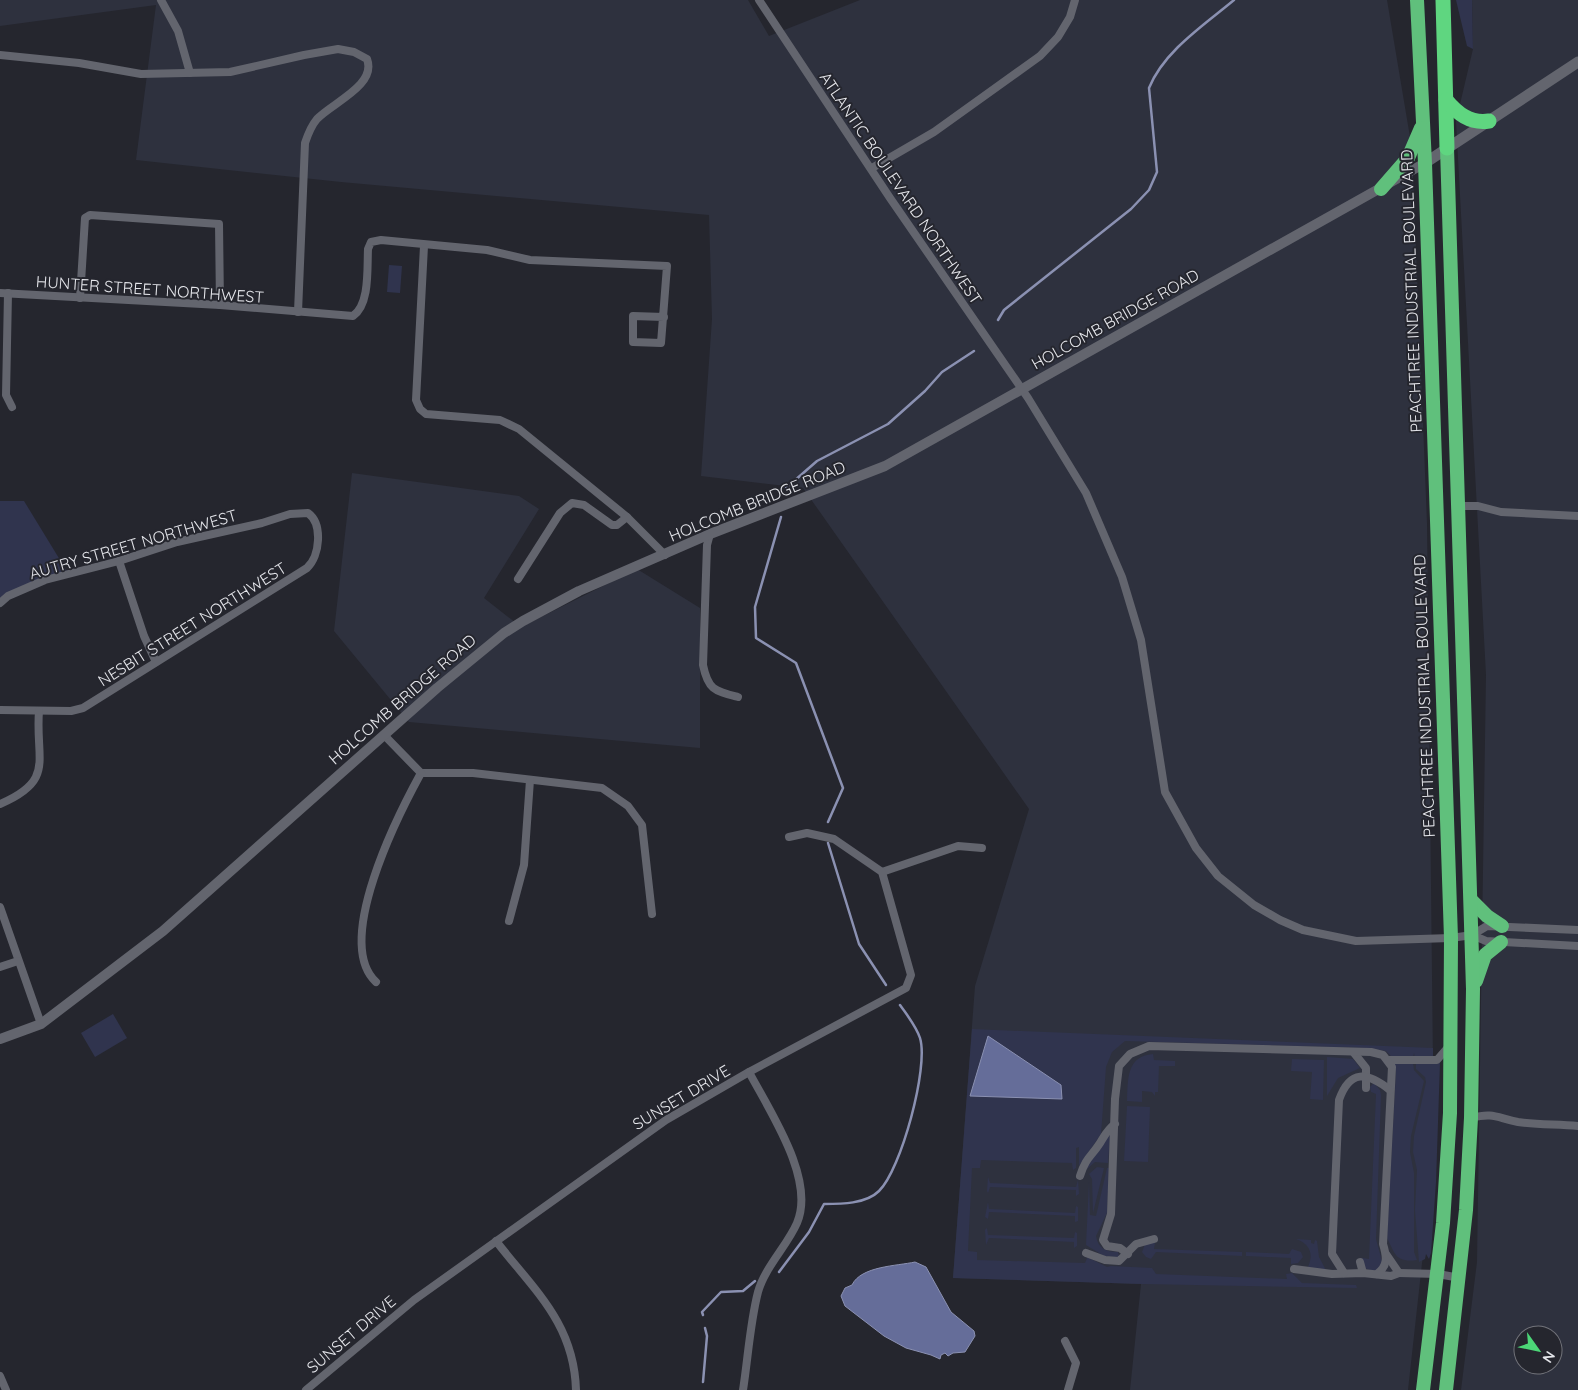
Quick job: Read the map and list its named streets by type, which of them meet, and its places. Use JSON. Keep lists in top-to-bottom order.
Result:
{
  "streets": {
    "highway": ["PEACHTREE INDUSTRIAL BOULEVARD"],
    "main road": ["HOLCOMB BRIDGE ROAD"],
    "street": [
      "ATLANTIC BOULEVARD NORTHWEST",
      "HUNTER STREET NORTHWEST",
      "AUTRY STREET NORTHWEST",
      "NESBIT STREET NORTHWEST",
      "SUNSET DRIVE"
    ]
  },
  "crossings": [
    ["ATLANTIC BOULEVARD NORTHWEST", "PEACHTREE INDUSTRIAL BOULEVARD"],
    ["ATLANTIC BOULEVARD NORTHWEST", "HOLCOMB BRIDGE ROAD"],
    ["PEACHTREE INDUSTRIAL BOULEVARD", "HOLCOMB BRIDGE ROAD"],
    ["AUTRY STREET NORTHWEST", "NESBIT STREET NORTHWEST"]
  ],
  "north": "bottom right"
}
